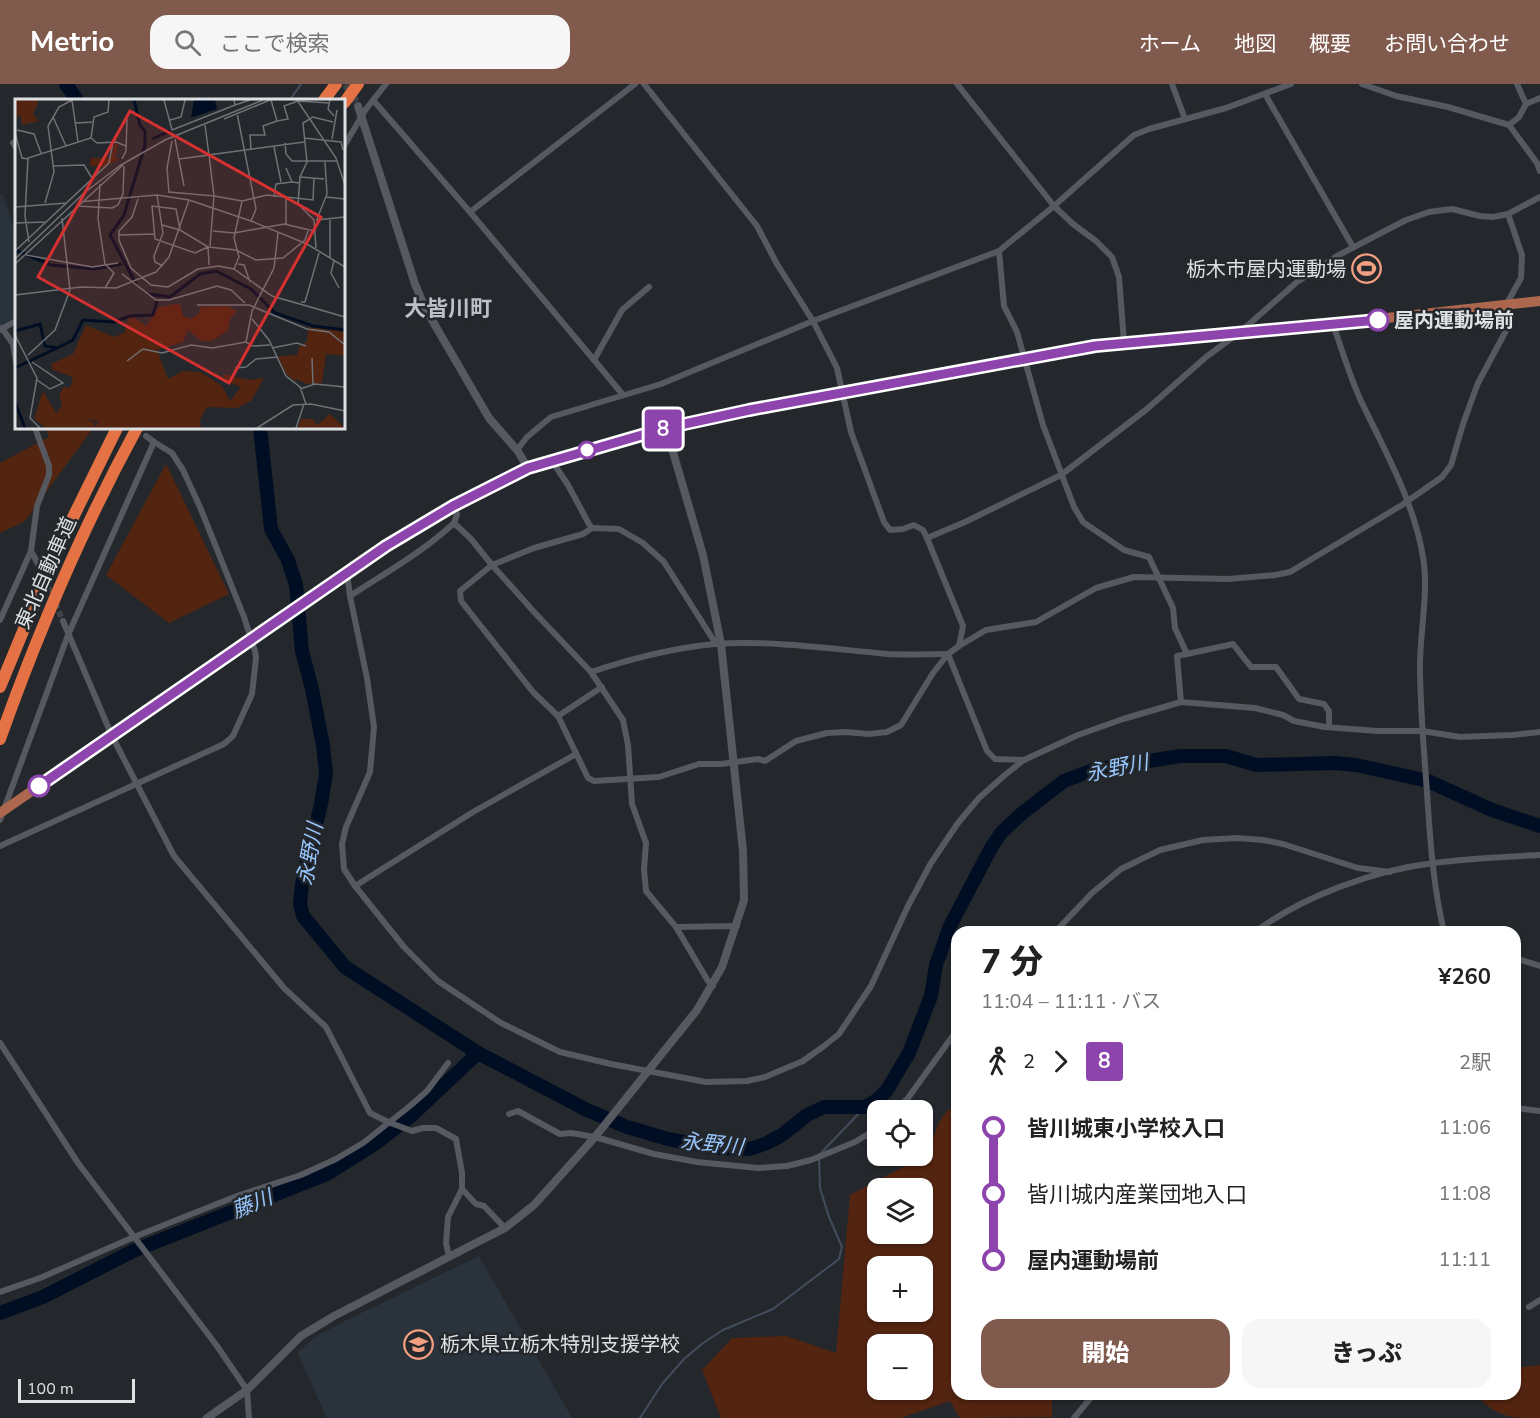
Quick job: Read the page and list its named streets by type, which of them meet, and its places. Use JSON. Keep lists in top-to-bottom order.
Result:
{
  "streets": {
    "highway": ["東北自動車道"]
  },
  "districts": ["大皆川町"],
  "water": ["永野川", "藤川"],
  "places": {
    "sports": ["栃木市屋内運動場"],
    "other": ["屋内運動場前"],
    "school or university": ["栃木県立栃木特別支援学校"]
  },
  "lines": ["bus line 8"],
  "scale_bar": "100 m",
  "page": {
    "header": "Metrio",
    "search": "ここで検索",
    "nav": [
      "ホーム",
      "地図",
      "概要",
      "お問い合わせ"
    ],
    "on_map": "8",
    "heading": ["7 分", "11:04 – 11:11 · バス", "¥260"],
    "legs": ["2", "8", "2駅"],
    "list": [
      {
        "name": "皆川城東小学校入口",
        "value": "11:06"
      },
      {
        "name": "皆川城内産業団地入口",
        "value": "11:08"
      },
      {
        "name": "屋内運動場前",
        "value": "11:11"
      }
    ],
    "map_buttons": ["+", "−"],
    "buttons": ["開始", "きっぷ"],
    "scale": "100 m"
  }
}
